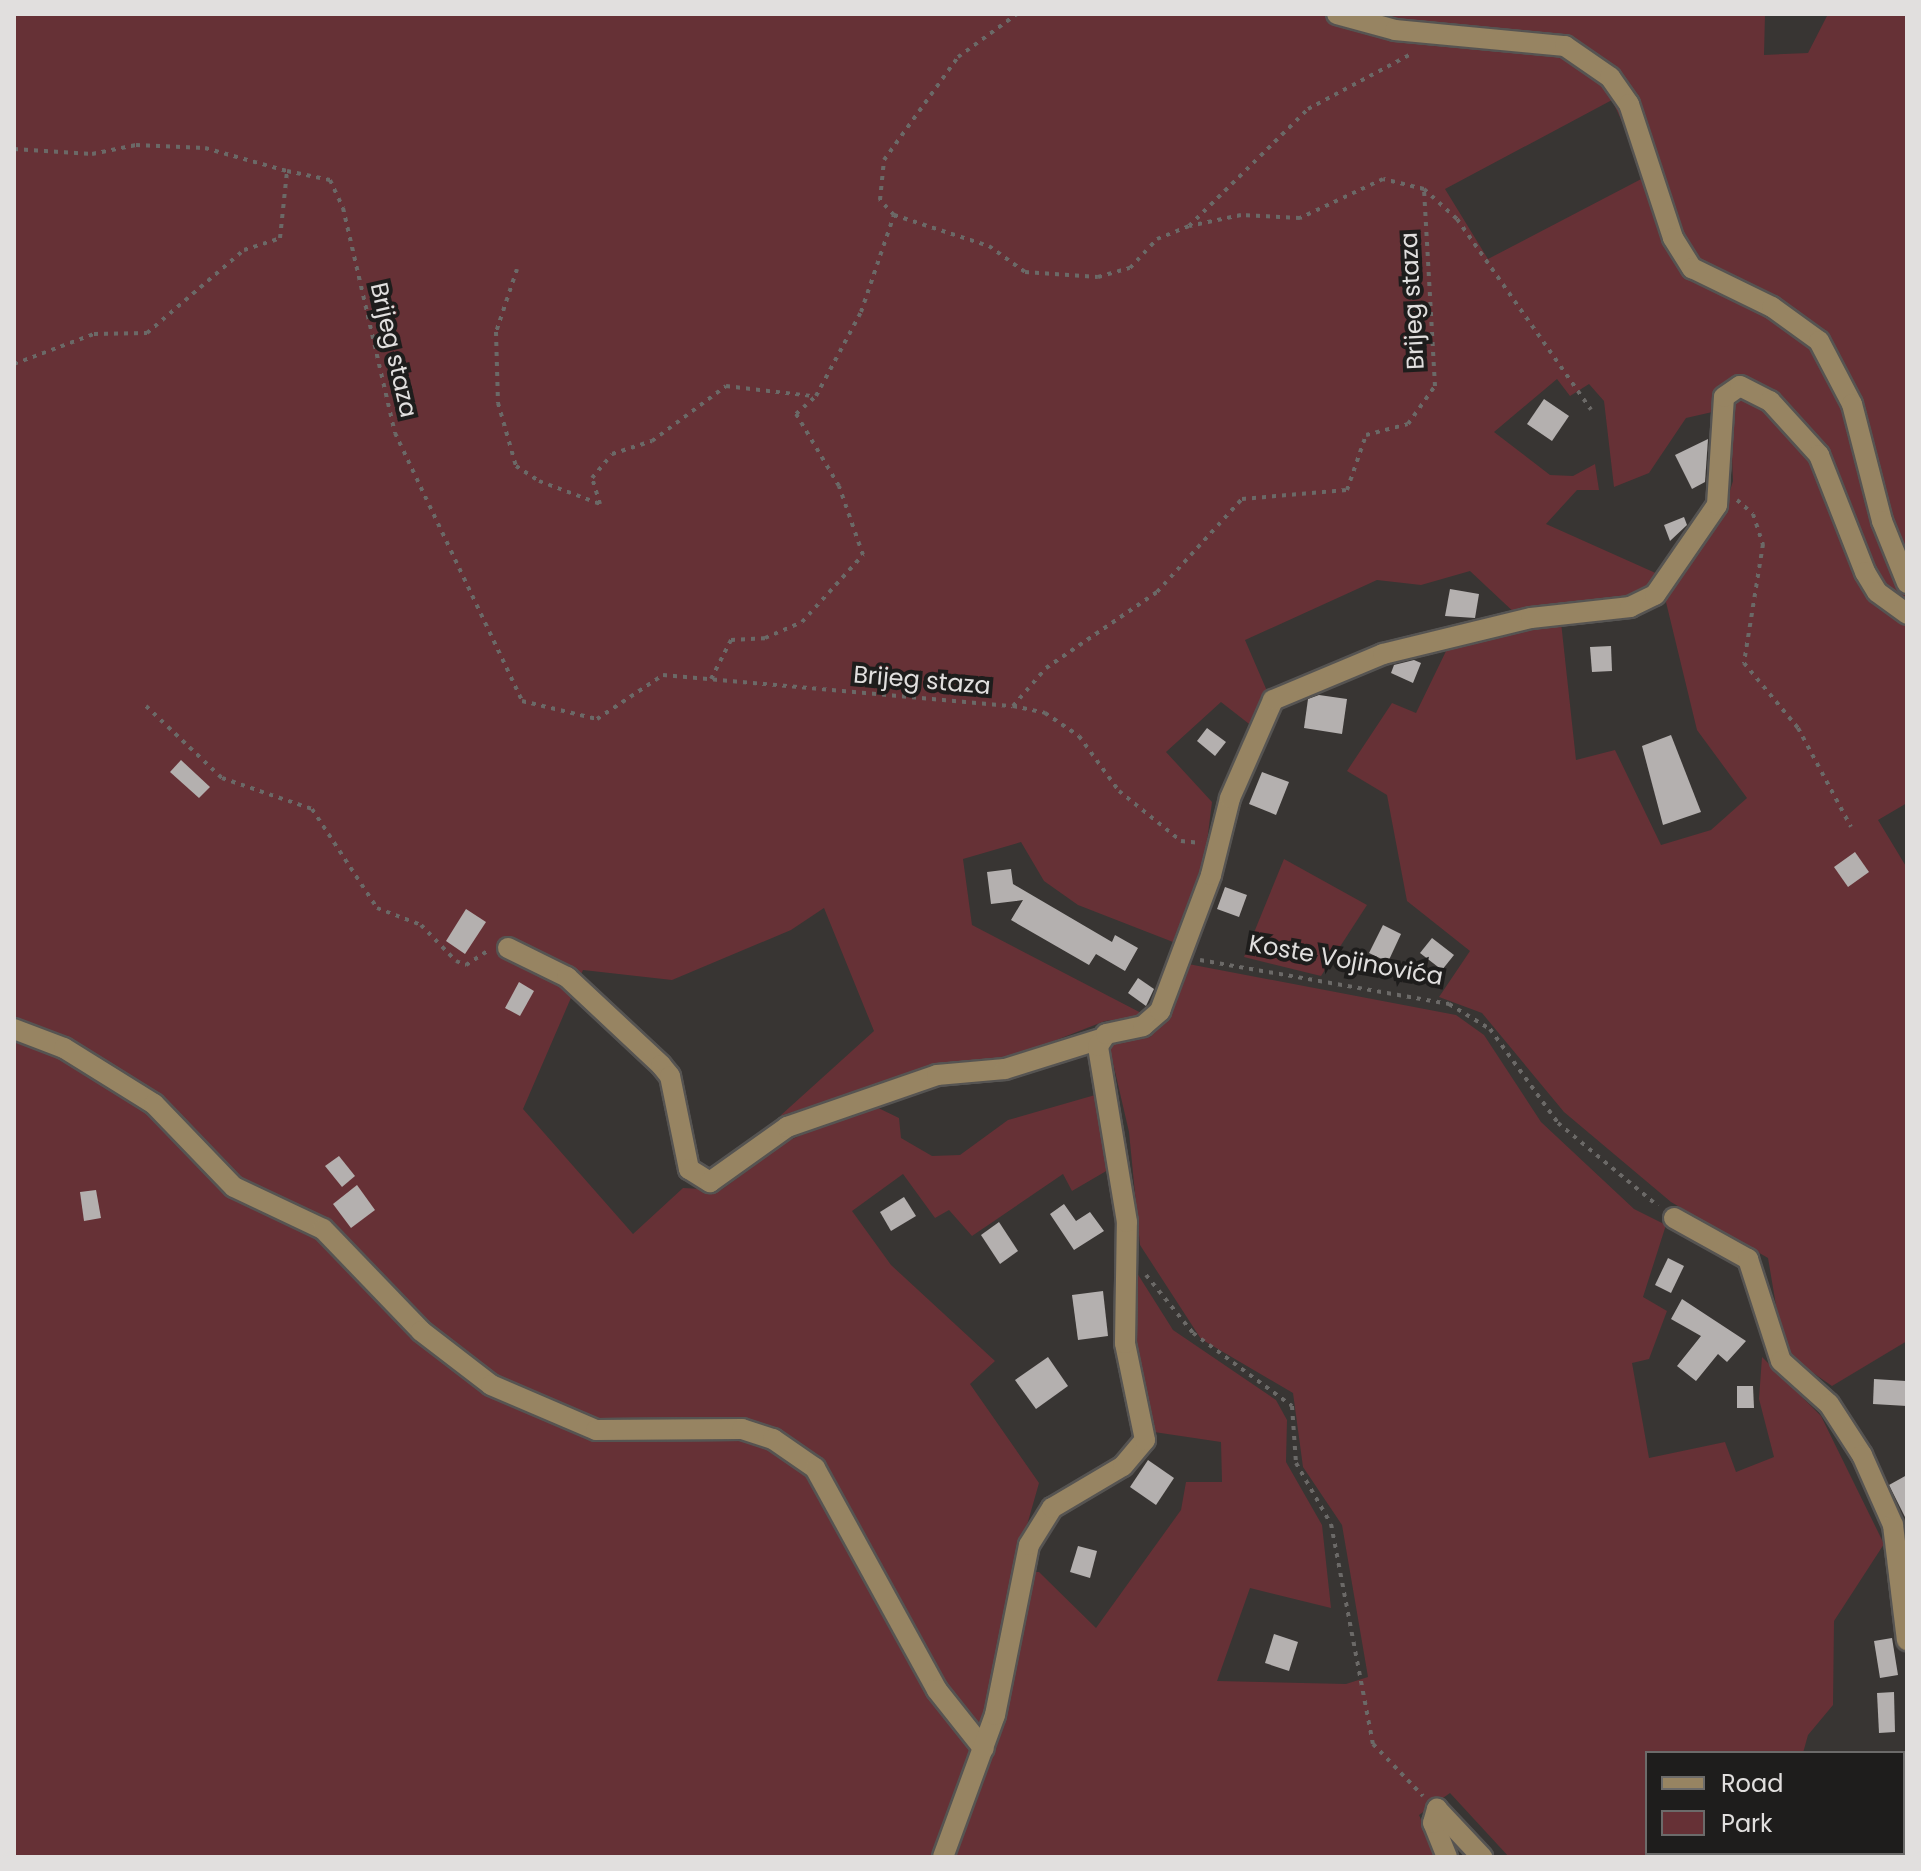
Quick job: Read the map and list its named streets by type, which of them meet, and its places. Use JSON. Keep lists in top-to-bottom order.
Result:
{
  "streets": {
    "path": ["Brijeg staza", "Koste Vojinovića"]
  },
  "legend": ["Road", "Park"]
}
